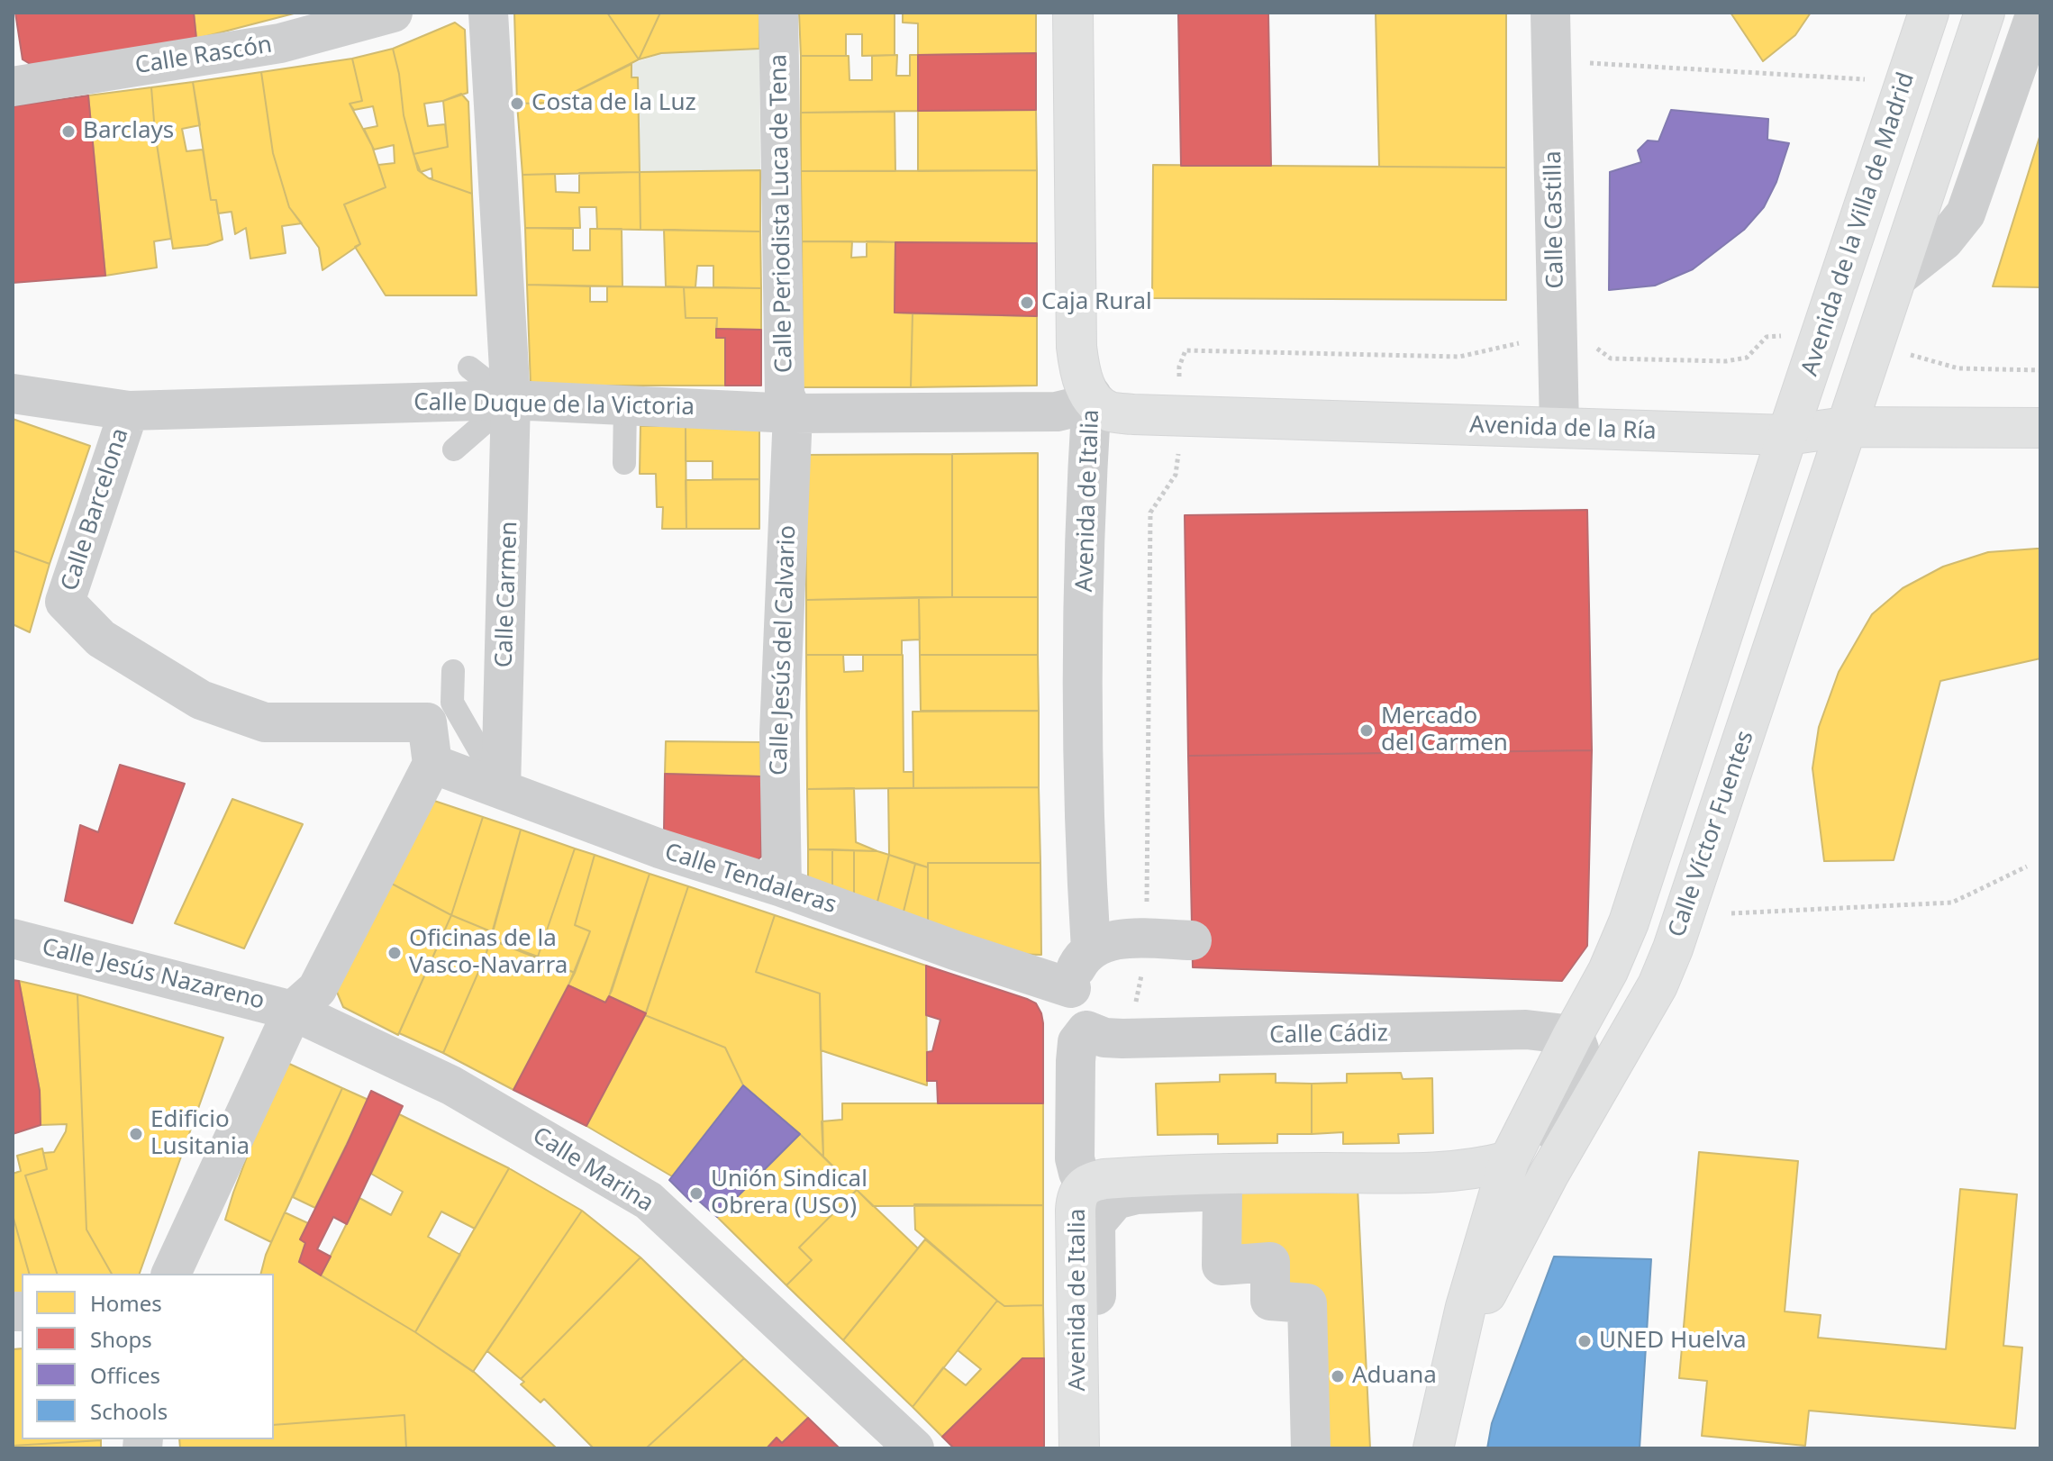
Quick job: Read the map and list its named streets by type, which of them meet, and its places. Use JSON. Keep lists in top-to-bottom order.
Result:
{
  "streets": {
    "main road": [
      "Avenida de la Villa de Madrid",
      "Avenida de la Ría",
      "Avenida de Italia",
      "Calle Víctor Fuentes"
    ],
    "street": [
      "Calle Rascón",
      "Calle Periodista Luca de Tena",
      "Calle Castilla",
      "Calle Duque de la Victoria",
      "Calle Barcelona",
      "Calle Carmen",
      "Calle Jesús del Calvario",
      "Calle Tendaleras",
      "Calle Jesús Nazareno",
      "Calle Cádiz",
      "Calle Marina"
    ]
  },
  "crossings": [
    ["Calle Periodista Luca de Tena", "Calle Duque de la Victoria"],
    ["Calle Periodista Luca de Tena", "Calle Jesús del Calvario"],
    ["Calle Castilla", "Avenida de la Ría"],
    ["Avenida de la Villa de Madrid", "Avenida de la Ría"],
    ["Calle Duque de la Victoria", "Avenida de la Ría"],
    ["Calle Duque de la Victoria", "Avenida de Italia"],
    ["Calle Duque de la Victoria", "Calle Barcelona"],
    ["Calle Duque de la Victoria", "Calle Carmen"],
    ["Calle Duque de la Victoria", "Calle Jesús del Calvario"],
    ["Avenida de la Ría", "Avenida de Italia"],
    ["Avenida de la Ría", "Calle Víctor Fuentes"],
    ["Avenida de Italia", "Calle Cádiz"],
    ["Calle Barcelona", "Calle Tendaleras"],
    ["Calle Carmen", "Calle Tendaleras"],
    ["Calle Jesús del Calvario", "Calle Tendaleras"],
    ["Calle Víctor Fuentes", "Calle Cádiz"],
    ["Calle Jesús Nazareno", "Calle Marina"]
  ],
  "places": [
    "Costa de la Luz",
    "Barclays",
    "Caja Rural",
    "Mercado del Carmen",
    "Oficinas de la Vasco-Navarra",
    "Edificio Lusitania",
    "Unión Sindical Obrera (USO)",
    "UNED Huelva",
    "Aduana"
  ],
  "legend": [
    "Homes",
    "Shops",
    "Offices",
    "Schools"
  ]
}
